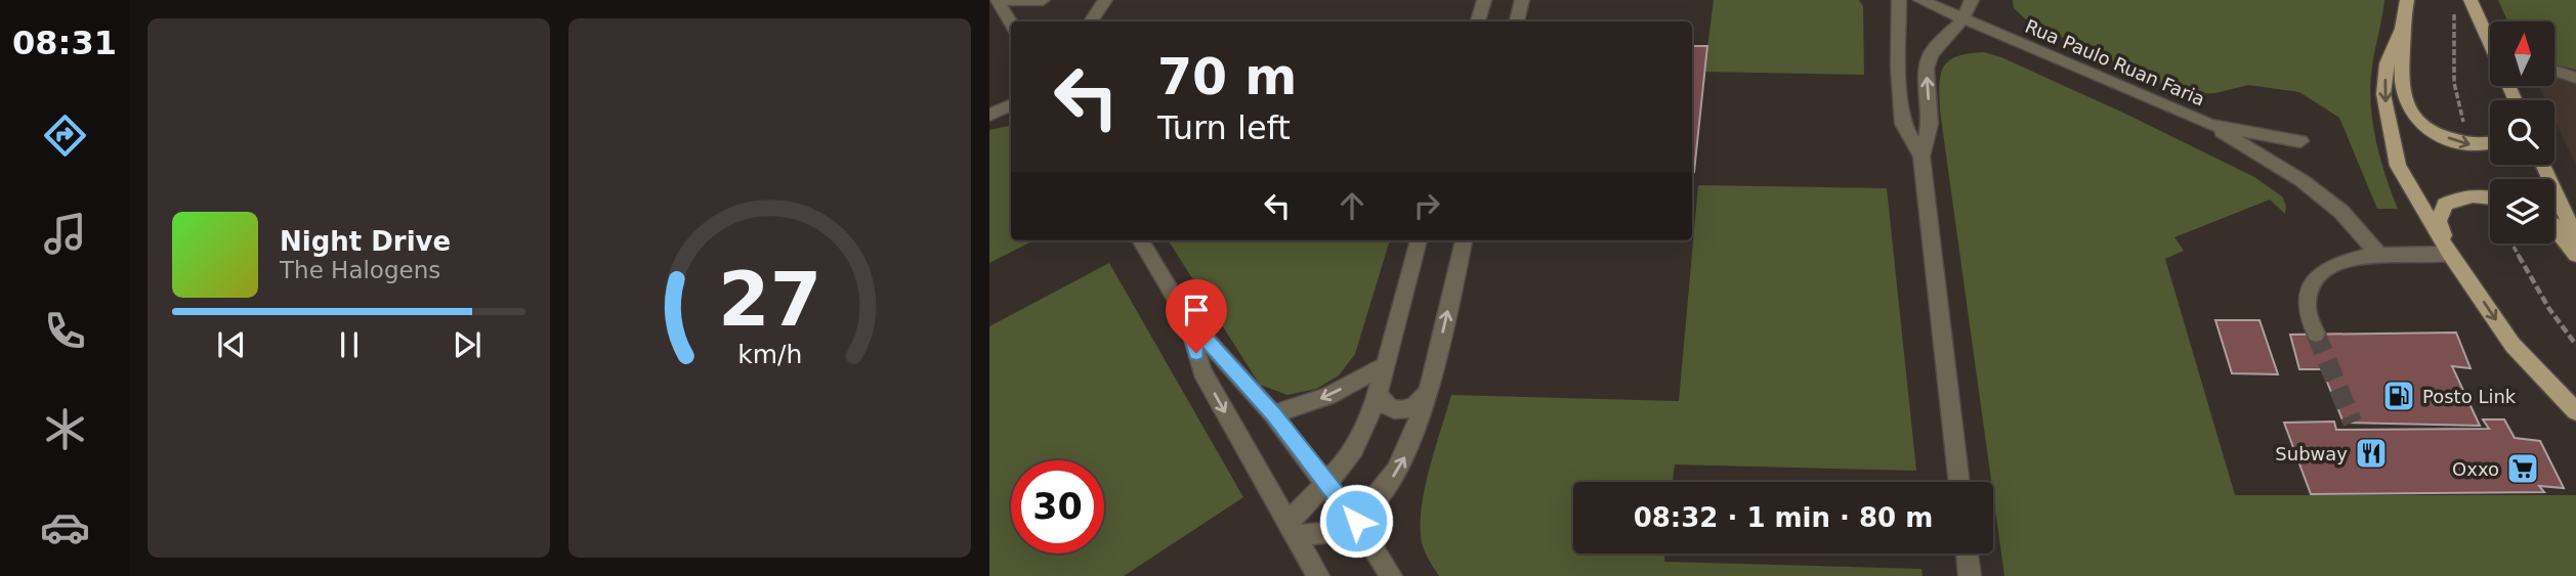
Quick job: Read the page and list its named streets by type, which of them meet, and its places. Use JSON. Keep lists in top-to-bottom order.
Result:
{
  "streets": {
    "street": ["Rua Paulo Ruan Faria"]
  },
  "places": {
    "fuel station": ["Posto Link"],
    "restaurant": ["Subway"],
    "supermarket": ["Oxxo"]
  },
  "north": "top",
  "page": {
    "tabs": "08:31",
    "turn": ["70 m", "Turn left"],
    "song": ["Night Drive", "The Halogens"],
    "limit": "30",
    "trip": "08:32 · 1 min · 80 m",
    "gauge": ["27", "km/h"]
  }
}
